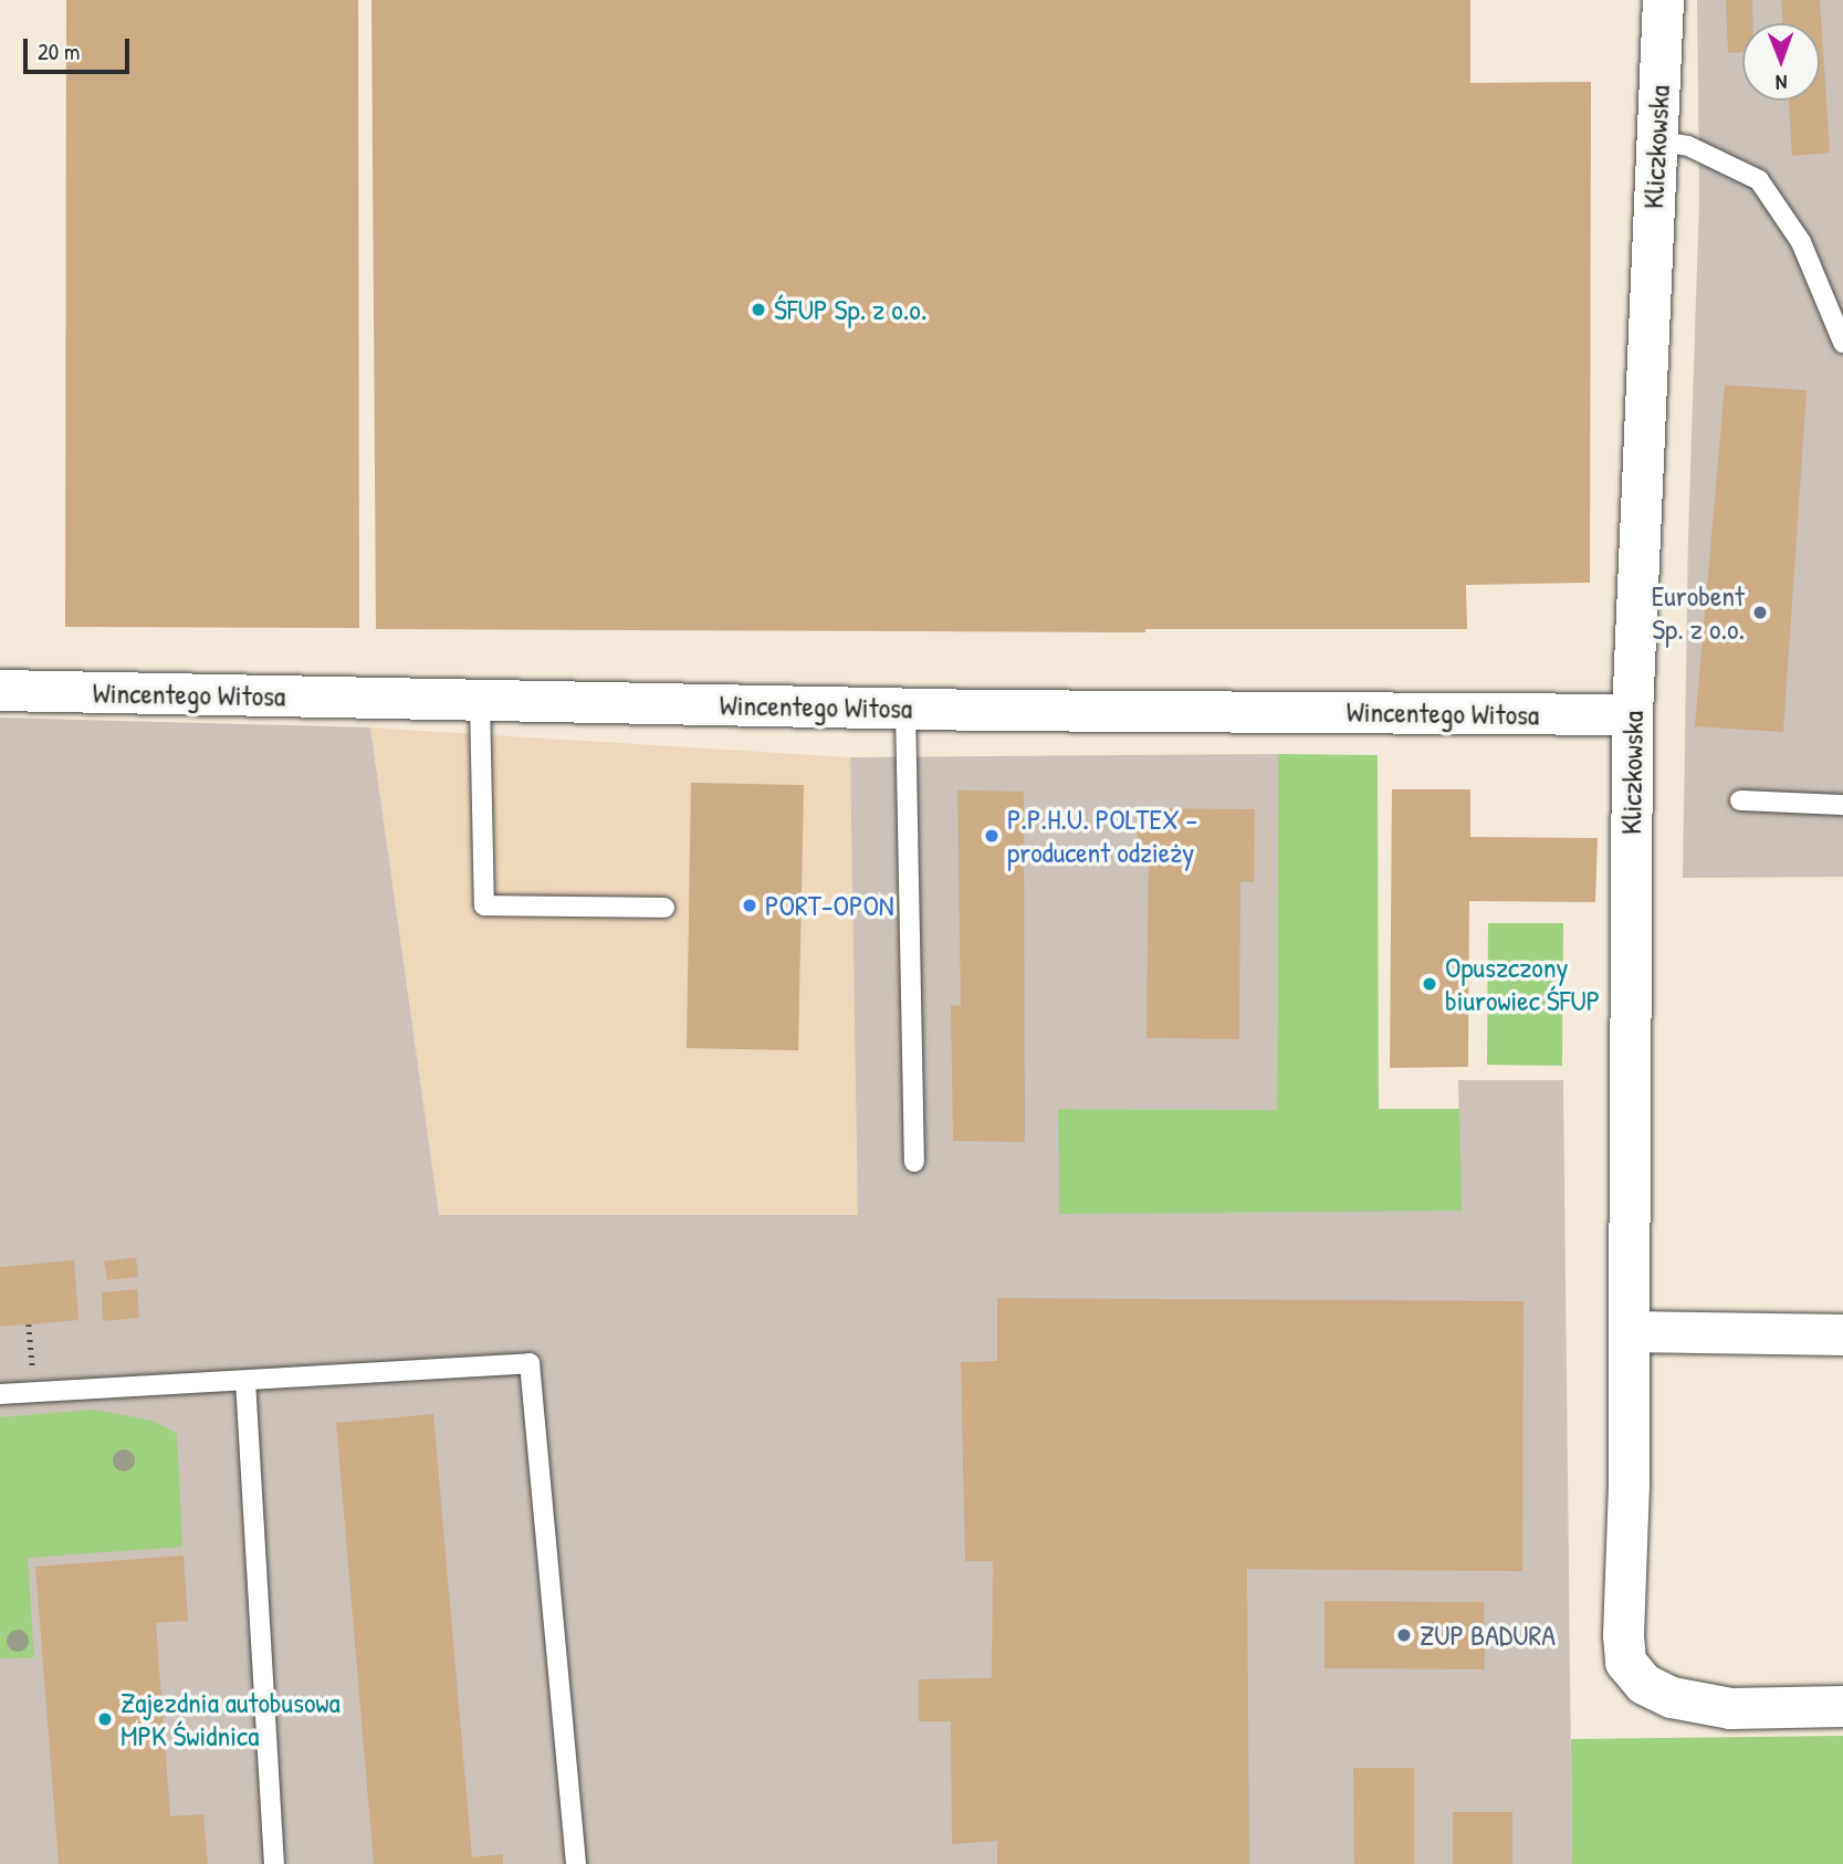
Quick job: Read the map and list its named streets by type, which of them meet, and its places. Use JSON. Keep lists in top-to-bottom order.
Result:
{
  "streets": {
    "street": ["Kliczkowska", "Wincentego Witosa"]
  },
  "crossings": [
    ["Kliczkowska", "Wincentego Witosa"]
  ],
  "places": [
    "ŚFUP Sp. z o.o.",
    "Eurobent Sp. z o.o.",
    "P.P.H.U. POLTEX - producent odzieży",
    "PORT-OPON",
    "Opuszczony biurowiec ŚFUP",
    "ZUP BADURA",
    "Zajezdnia autobusowa MPK Świdnica"
  ],
  "scale_bar": "20 m",
  "north": "bottom"
}
